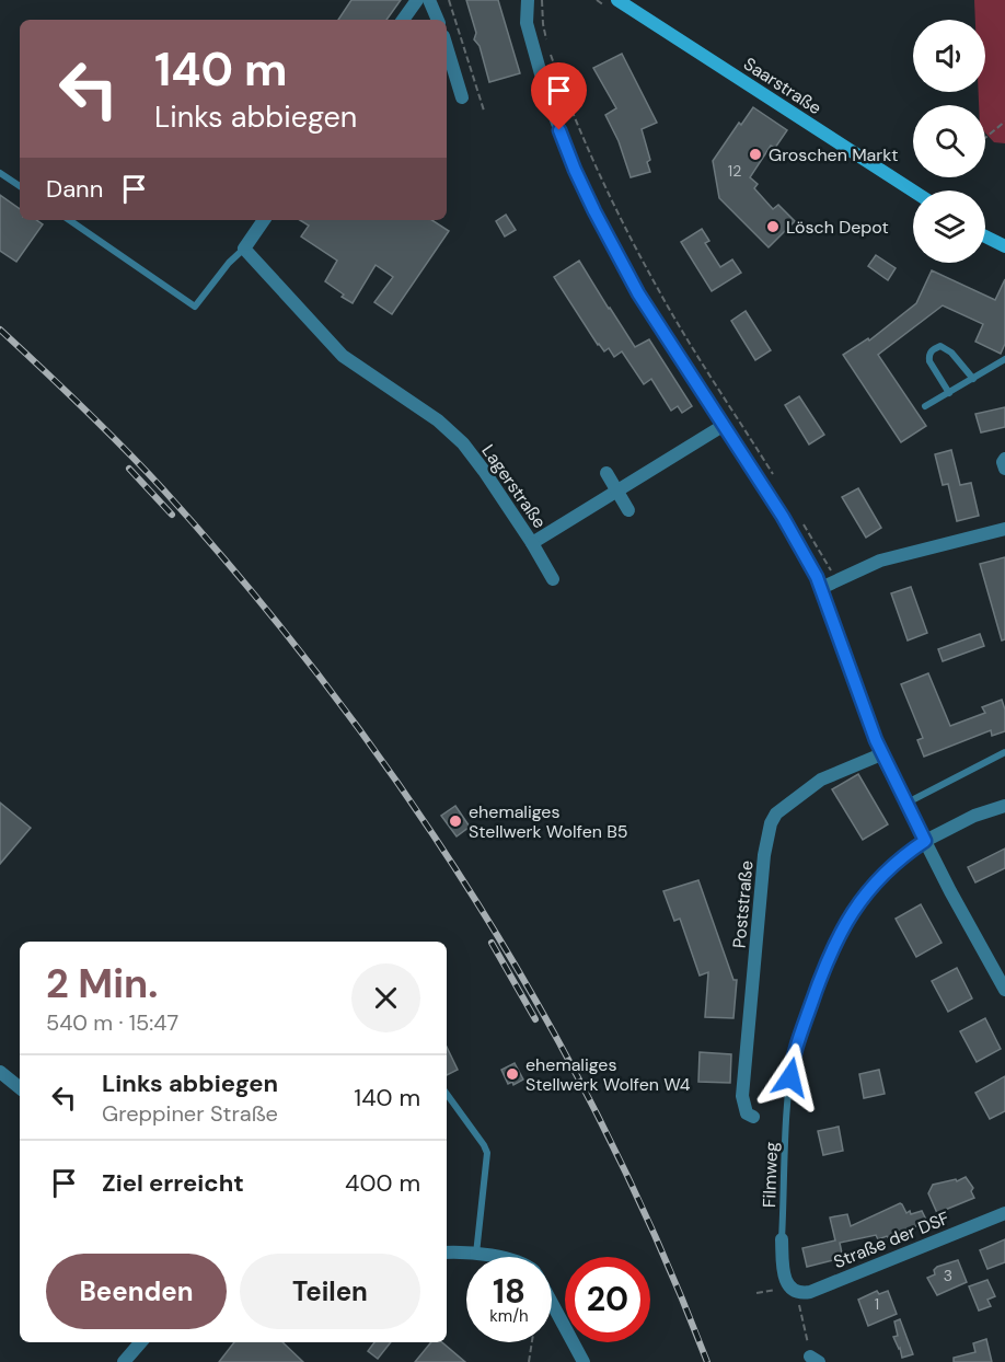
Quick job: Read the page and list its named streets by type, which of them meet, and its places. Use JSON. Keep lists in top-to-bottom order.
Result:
{
  "streets": {
    "street": [
      "Saarstraße",
      "Lagerstraße",
      "Poststraße",
      "Straße der DSF"
    ],
    "lane": ["Filmweg"]
  },
  "places": [
    "Groschen Markt",
    "Lösch Depot",
    "ehemaliges Stellwerk Wolfen B5",
    "ehemaliges Stellwerk Wolfen W4"
  ],
  "house_numbers": ["12", "3", "1"],
  "page": {
    "turn": ["140 m", "Links abbiegen"],
    "then": "Dann",
    "heading": ["2 Min.", "540 m · 15:47"],
    "list": [
      {
        "name": "Links abbiegen",
        "note": "Greppiner Straße",
        "value": "140 m"
      },
      {
        "name": "Ziel erreicht",
        "value": "400 m"
      }
    ],
    "buttons": ["Beenden", "Teilen"],
    "speed": "18 km/h",
    "limit": "20"
  }
}
